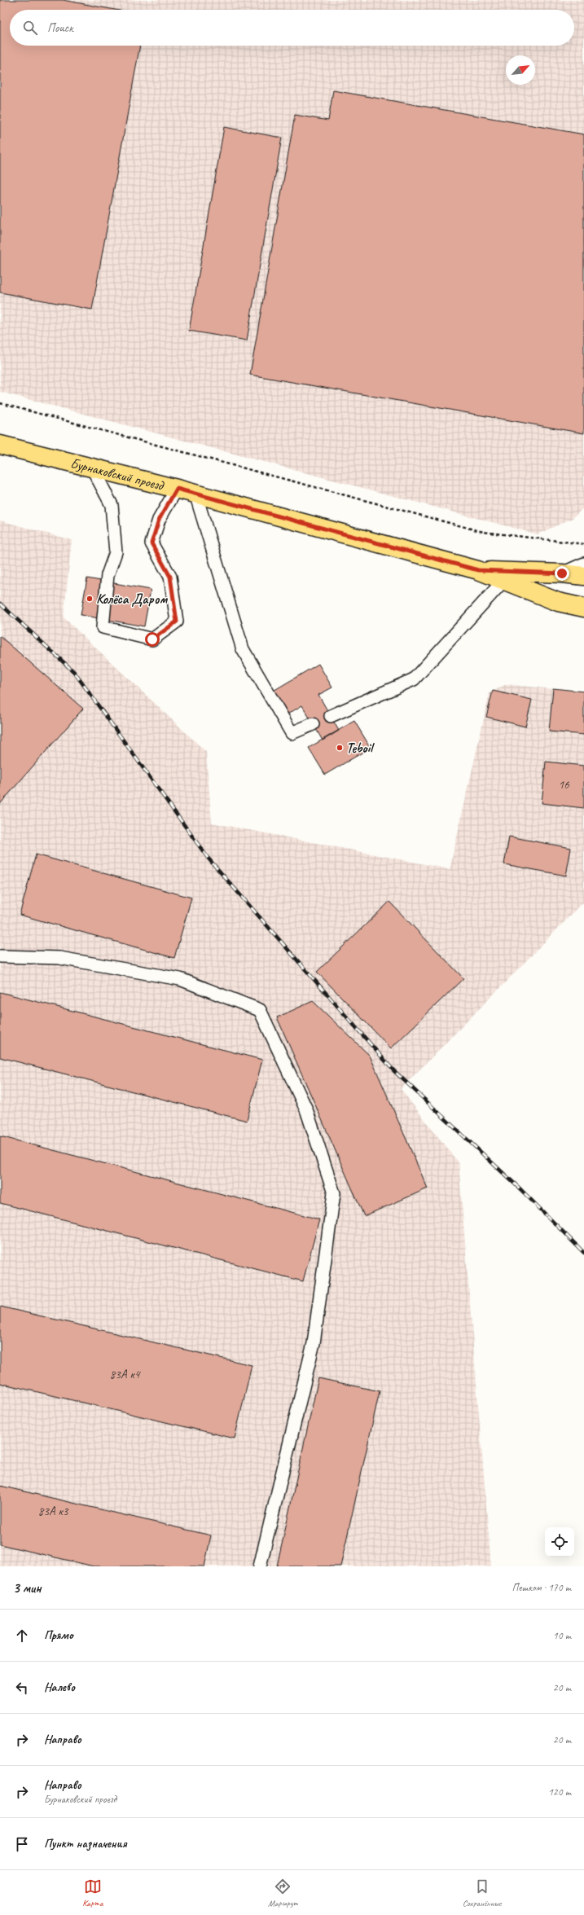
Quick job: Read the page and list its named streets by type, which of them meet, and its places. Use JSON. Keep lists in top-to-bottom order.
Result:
{
  "streets": {
    "main road": ["Бурнаковский проезд"]
  },
  "places": ["Колёса Даром", "Teboil"],
  "house_numbers": ["16", "83А к4", "83А к3"],
  "north": "top right",
  "page": {
    "search": "Поиск",
    "heading": ["3 мин", "Пешком · 170 m"],
    "list": [
      ["Прямо", "10 m"],
      ["Налево", "20 m"],
      ["Направо", "20 m"],
      ["Направо", "Бурнаковский проезд", "120 m"],
      "Пункт назначения"
    ],
    "nav": ["Карта", "Маршрут", "Сохранённые"]
  }
}
